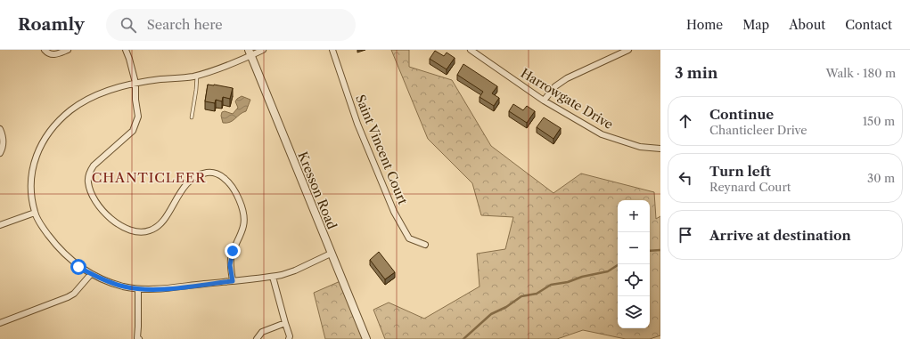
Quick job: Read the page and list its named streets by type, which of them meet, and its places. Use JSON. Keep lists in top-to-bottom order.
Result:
{
  "streets": {
    "street": ["Harrowgate Drive", "Saint Vincent Court", "Kresson Road"]
  },
  "districts": ["CHANTICLEER"],
  "page": {
    "header": "Roamly",
    "search": "Search here",
    "nav": [
      "Home",
      "Map",
      "About",
      "Contact"
    ],
    "heading": ["3 min", "Walk · 180 m"],
    "list": [
      ["Continue", "Chanticleer Drive", "150 m"],
      ["Turn left", "Reynard Court", "30 m"],
      "Arrive at destination"
    ],
    "map_buttons": ["+", "−"]
  }
}
